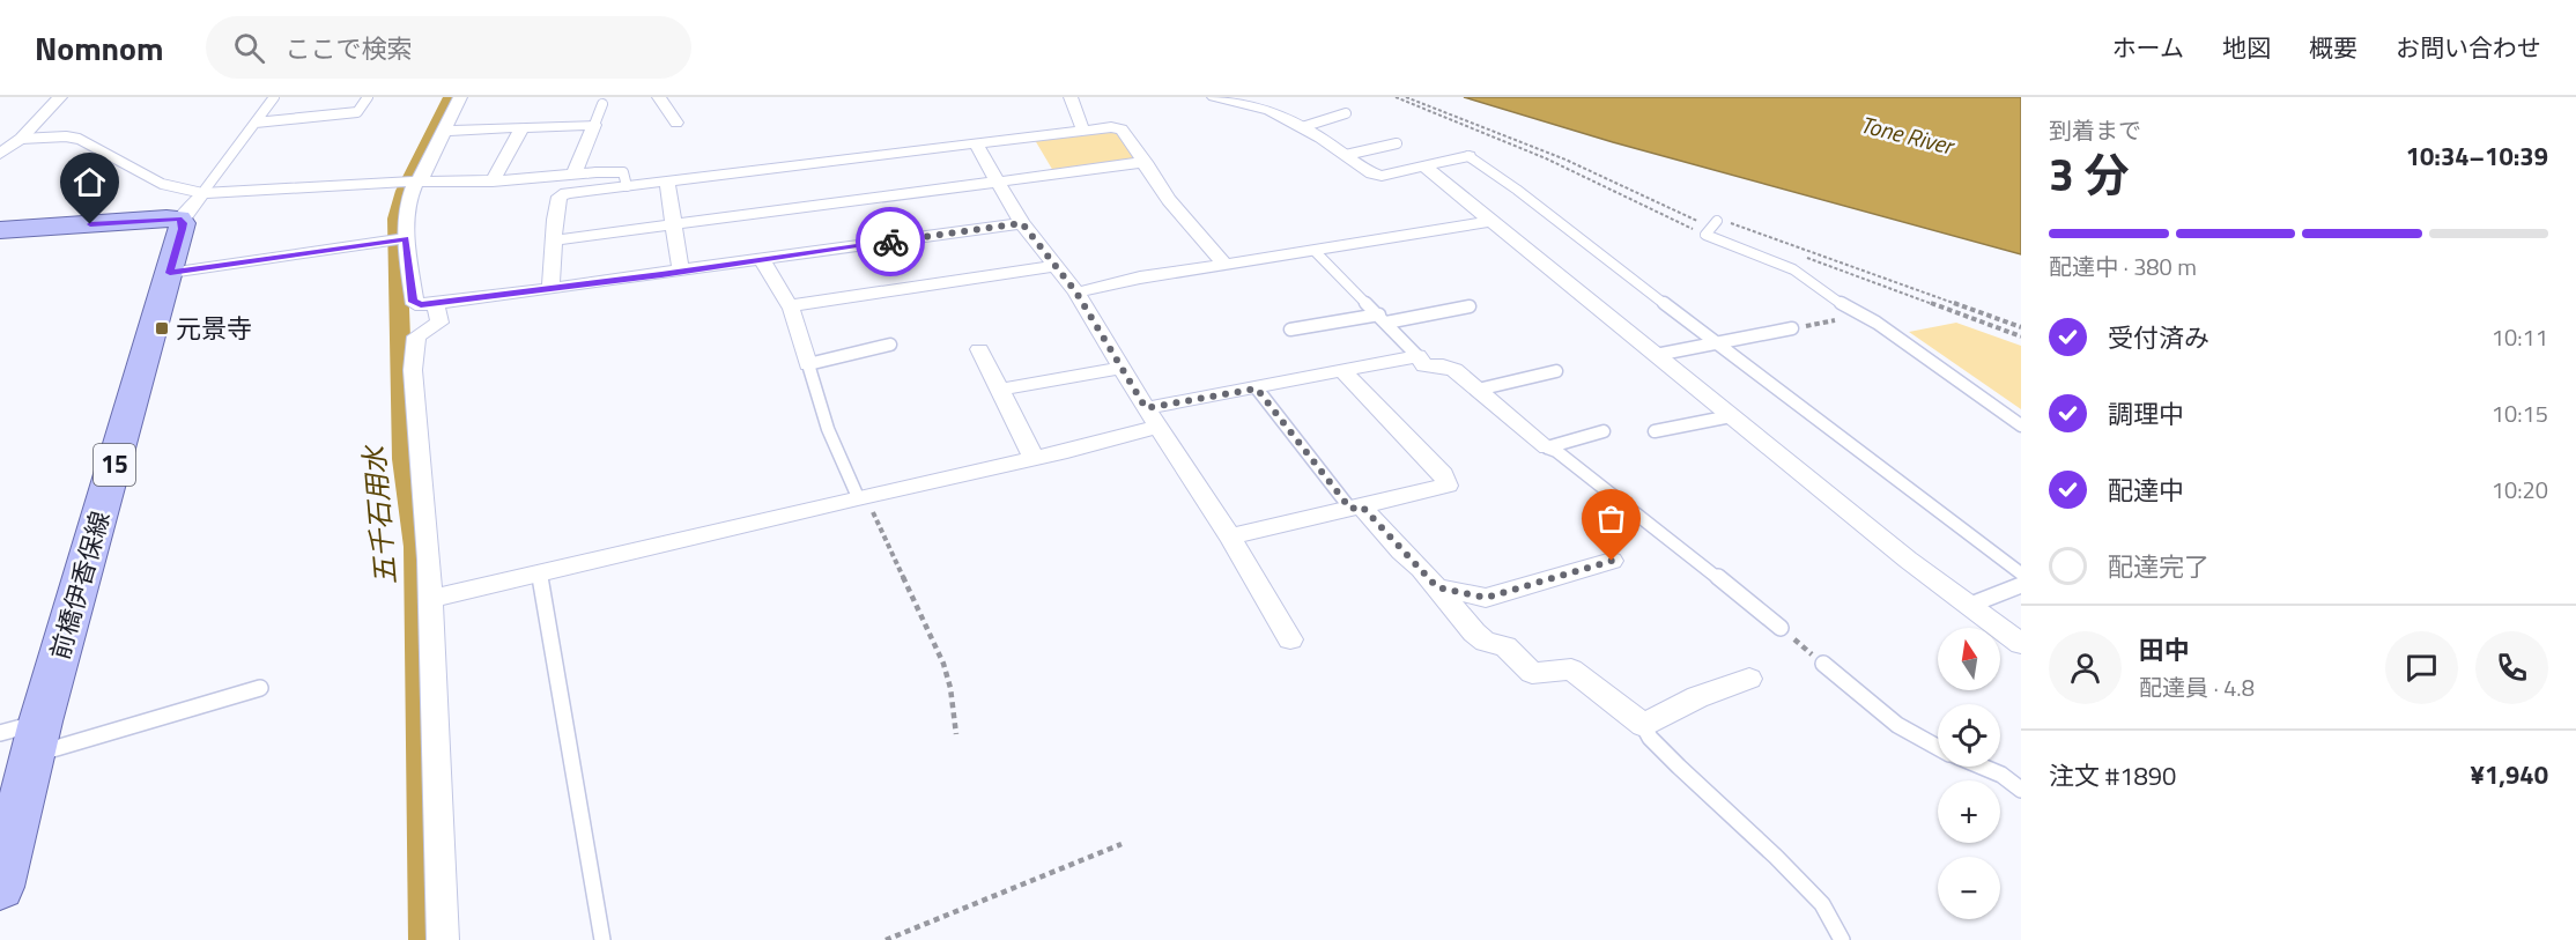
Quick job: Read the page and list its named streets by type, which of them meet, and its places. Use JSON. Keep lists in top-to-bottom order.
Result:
{
  "streets": {
    "main road": ["15", "前橋伊香保線"]
  },
  "water": ["Tone River", "五千石用水"],
  "places": {
    "transit": ["元景寺"]
  },
  "north": "top",
  "page": {
    "header": "Nomnom",
    "search": "ここで検索",
    "nav": [
      "ホーム",
      "地図",
      "概要",
      "お問い合わせ"
    ],
    "heading": ["3 分", "到着まで", "10:34–10:39"],
    "panel": [
      "田中",
      "配達員 · 4.8",
      "注文 #1890",
      "¥1,940"
    ],
    "bar": "配達中 · 380 m",
    "list": [
      ["受付済み", "10:11"],
      ["調理中", "10:15"],
      ["配達中", "10:20"],
      "配達完了"
    ],
    "map_buttons": ["+", "−"]
  }
}
